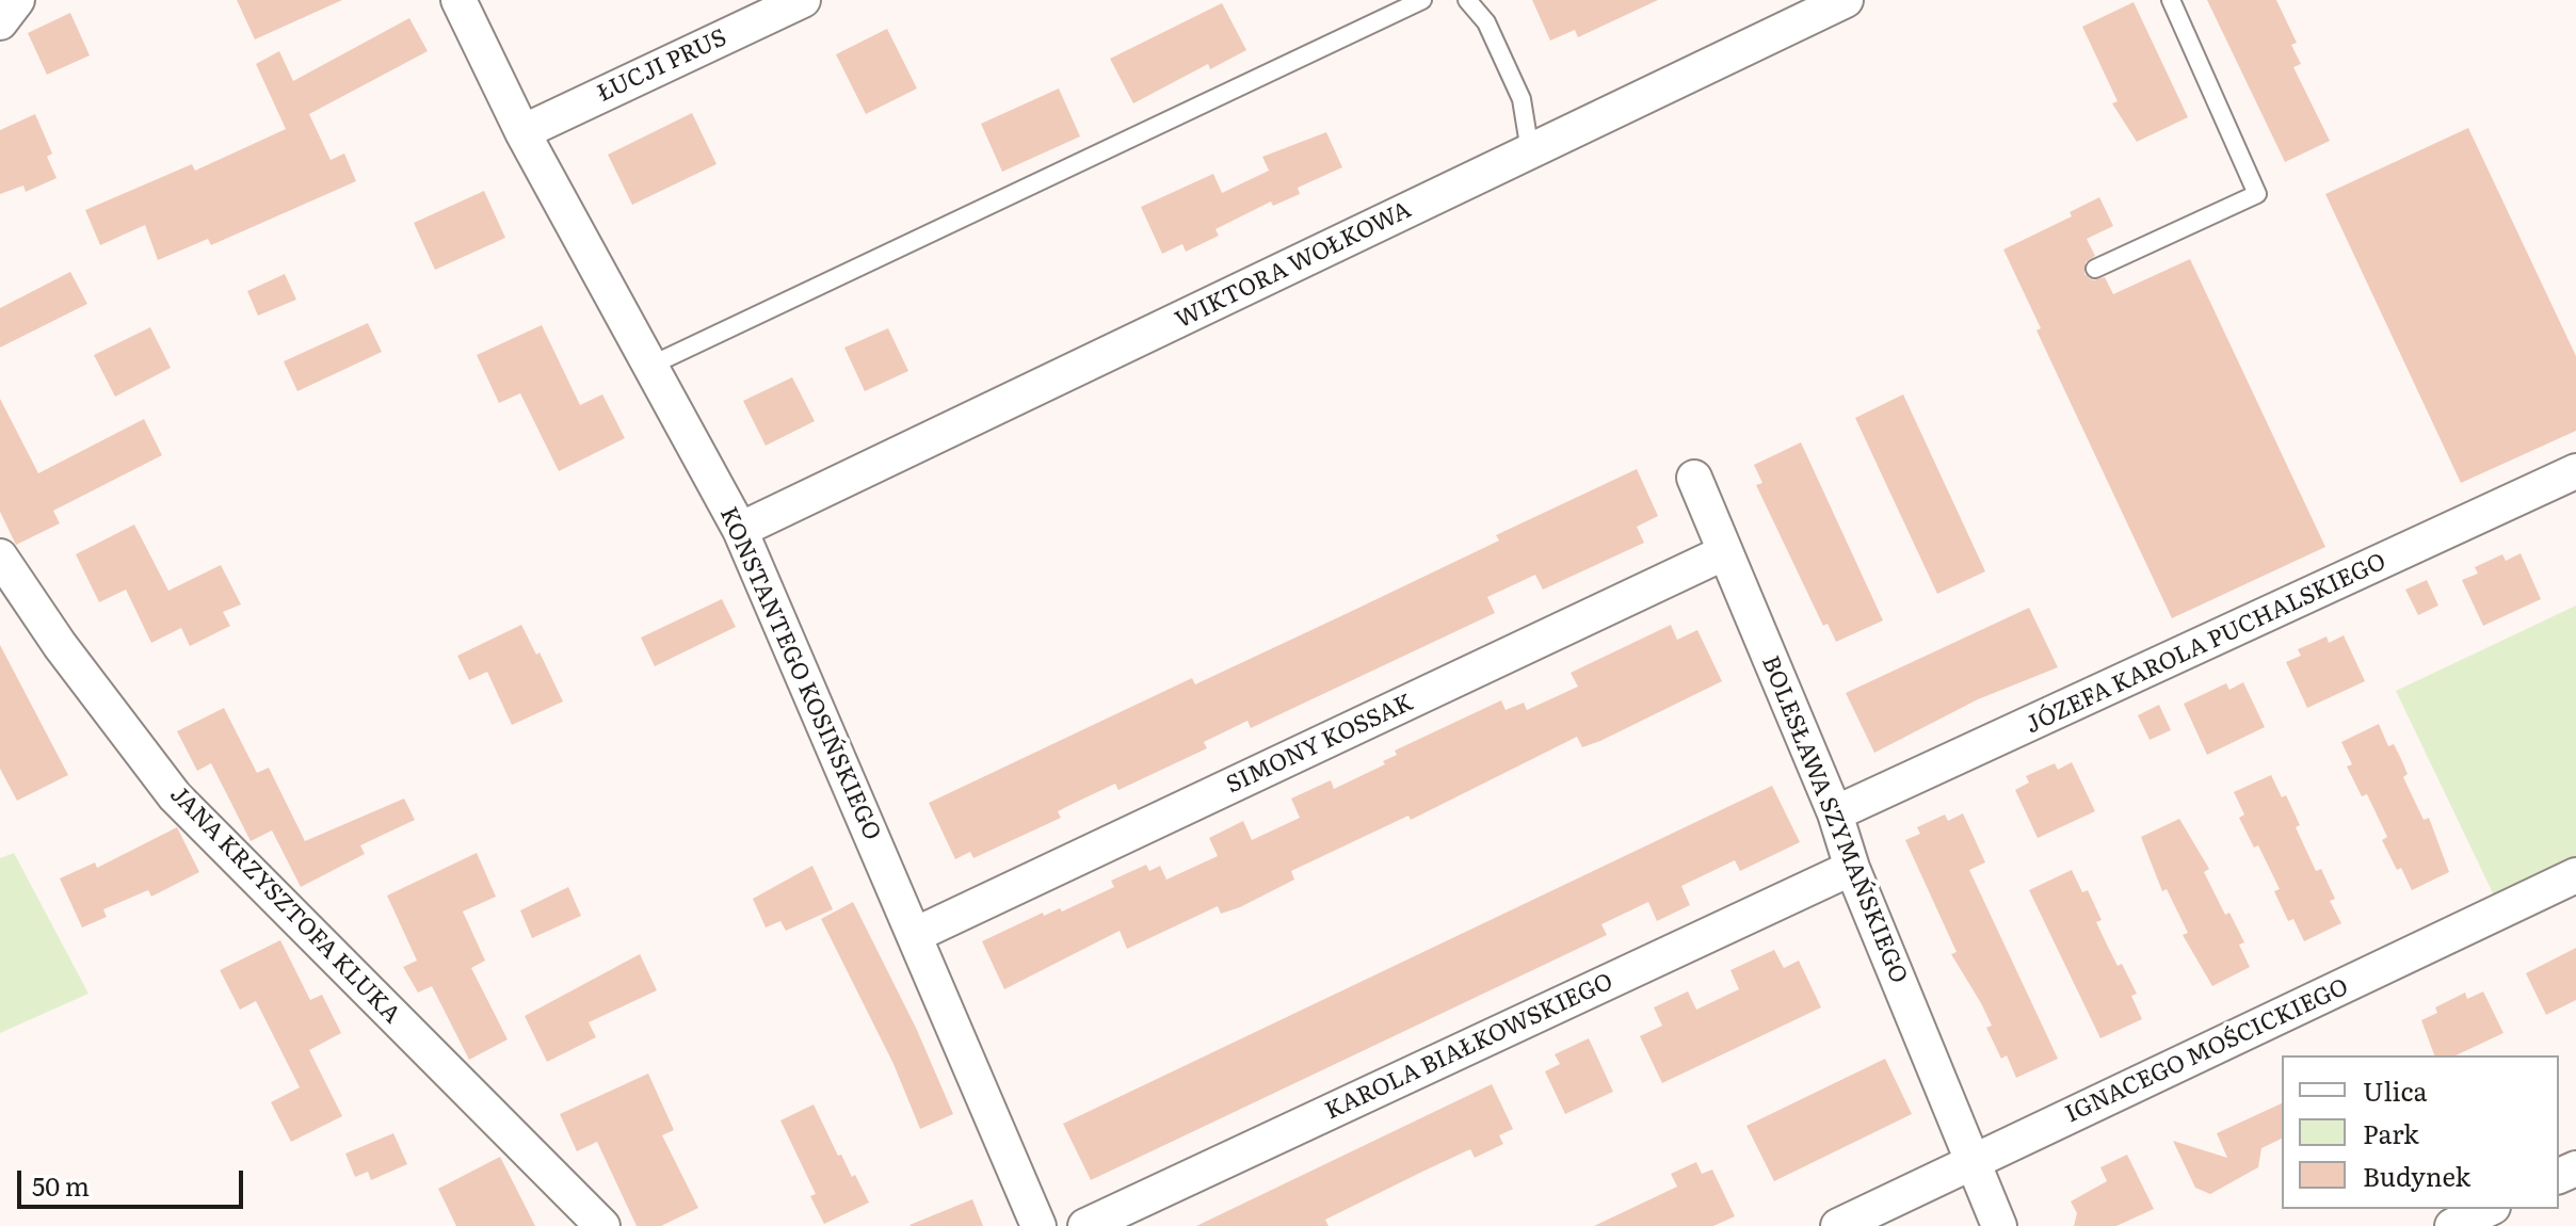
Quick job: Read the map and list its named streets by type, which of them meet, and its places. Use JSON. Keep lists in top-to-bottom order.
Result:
{
  "streets": {
    "street": [
      "ŁUCJI PRUS",
      "WIKTORA WOŁKOWA",
      "JÓZEFA KAROLA PUCHALSKIEGO",
      "KONSTANTEGO KOSIŃSKIEGO",
      "SIMONY KOSSAK",
      "BOLESŁAWA SZYMAŃSKIEGO",
      "JANA KRZYSZTOFA KLUKA",
      "KAROLA BIAŁKOWSKIEGO",
      "IGNACEGO MOŚCICKIEGO"
    ]
  },
  "crossings": [
    ["ŁUCJI PRUS", "KONSTANTEGO KOSIŃSKIEGO"],
    ["WIKTORA WOŁKOWA", "KONSTANTEGO KOSIŃSKIEGO"],
    ["JÓZEFA KAROLA PUCHALSKIEGO", "BOLESŁAWA SZYMAŃSKIEGO"],
    ["KONSTANTEGO KOSIŃSKIEGO", "SIMONY KOSSAK"],
    ["SIMONY KOSSAK", "BOLESŁAWA SZYMAŃSKIEGO"],
    ["BOLESŁAWA SZYMAŃSKIEGO", "KAROLA BIAŁKOWSKIEGO"],
    ["BOLESŁAWA SZYMAŃSKIEGO", "IGNACEGO MOŚCICKIEGO"]
  ],
  "legend": ["Ulica", "Park", "Budynek"],
  "scale_bar": "50 m"
}
